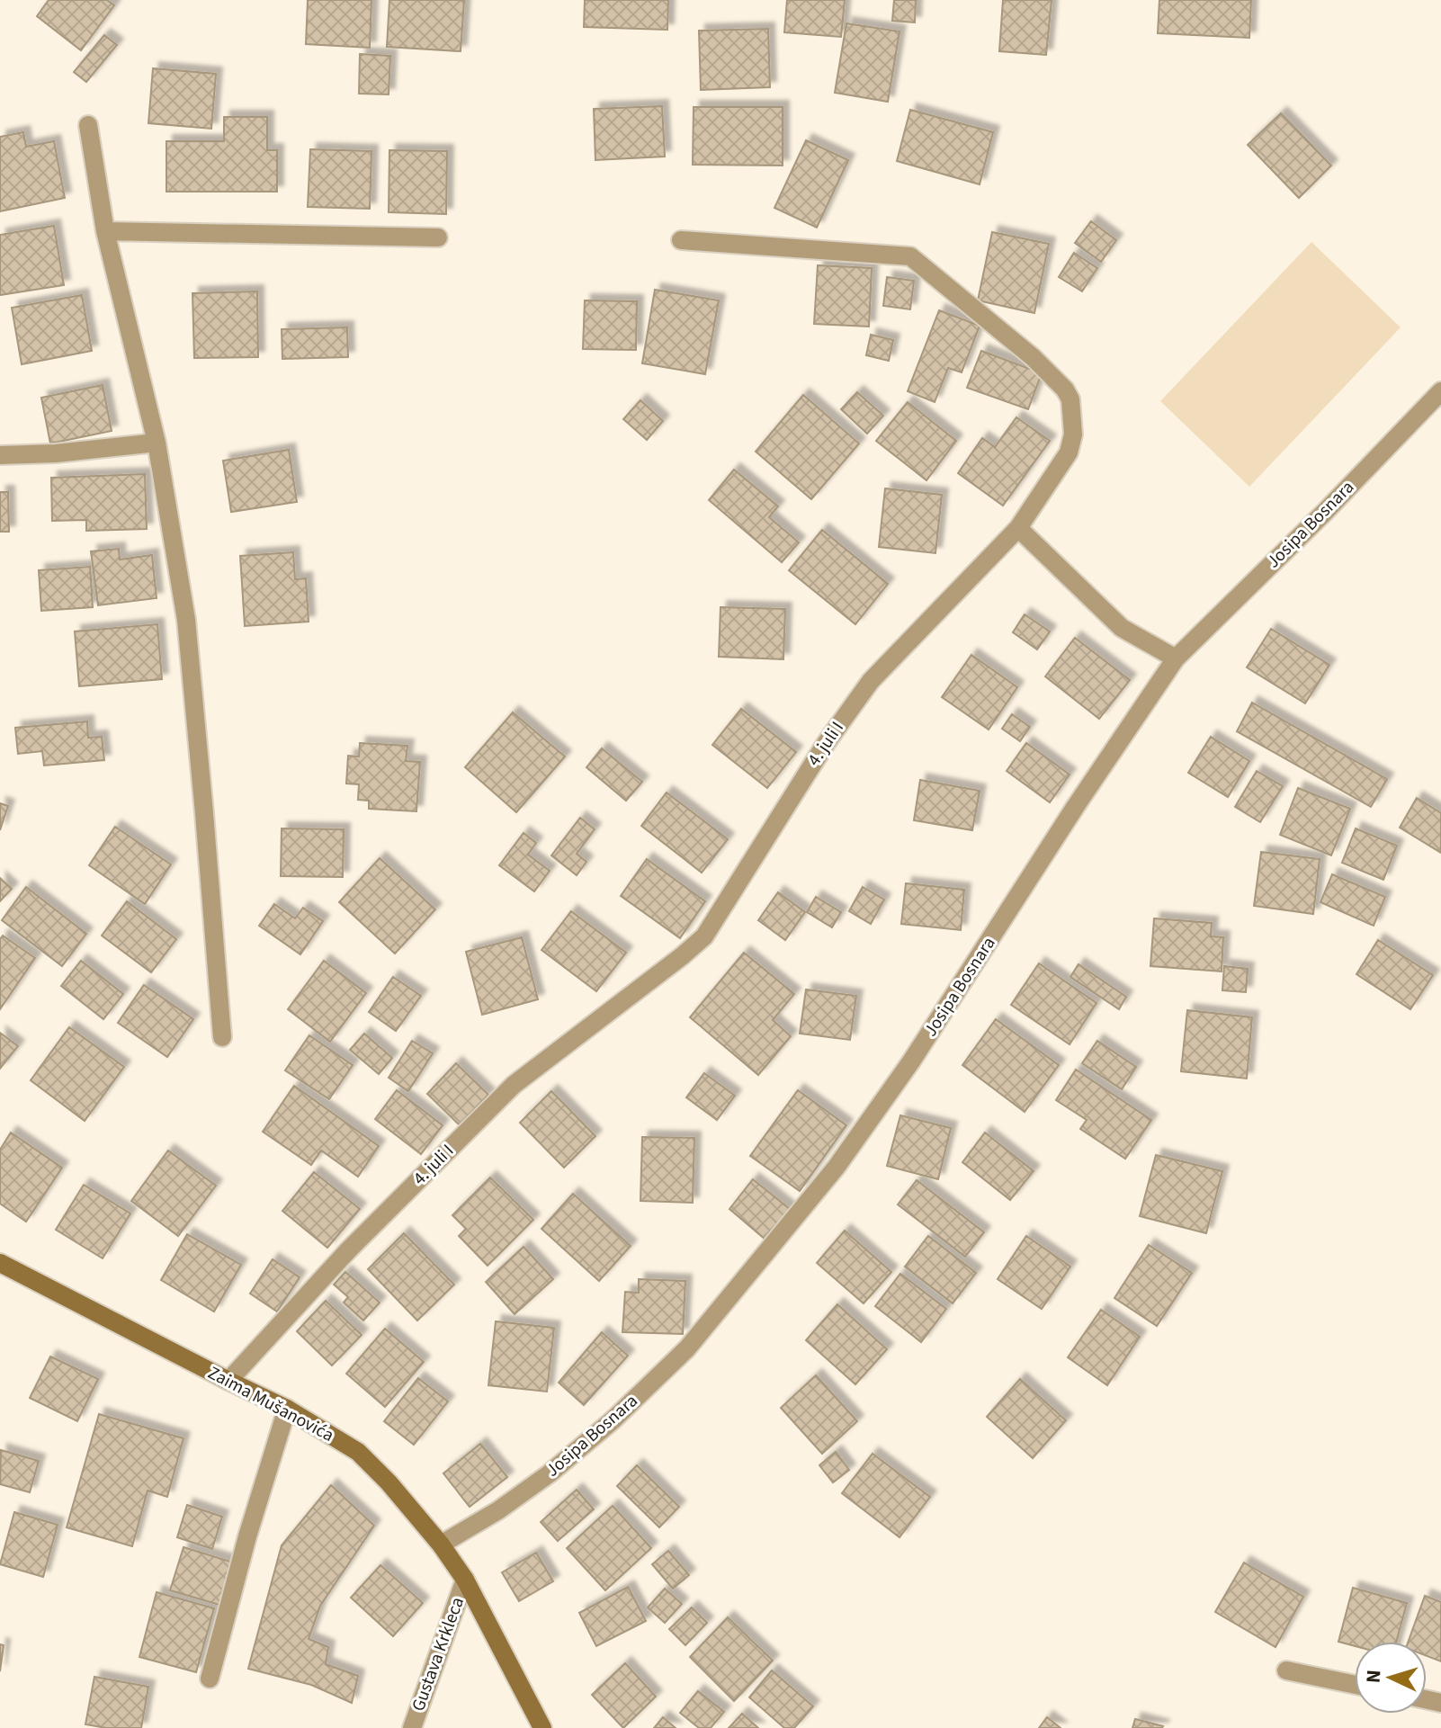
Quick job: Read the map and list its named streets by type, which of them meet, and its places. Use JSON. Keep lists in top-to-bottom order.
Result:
{
  "streets": {
    "street": [
      "Josipa Bosnara",
      "4. juli I",
      "Zaima Mušanovića",
      "Gustava Krkleca"
    ]
  },
  "crossings": [
    ["Josipa Bosnara", "Zaima Mušanovića"],
    ["4. juli I", "Zaima Mušanovića"],
    ["Zaima Mušanovića", "Gustava Krkleca"]
  ],
  "north": "left"
}
